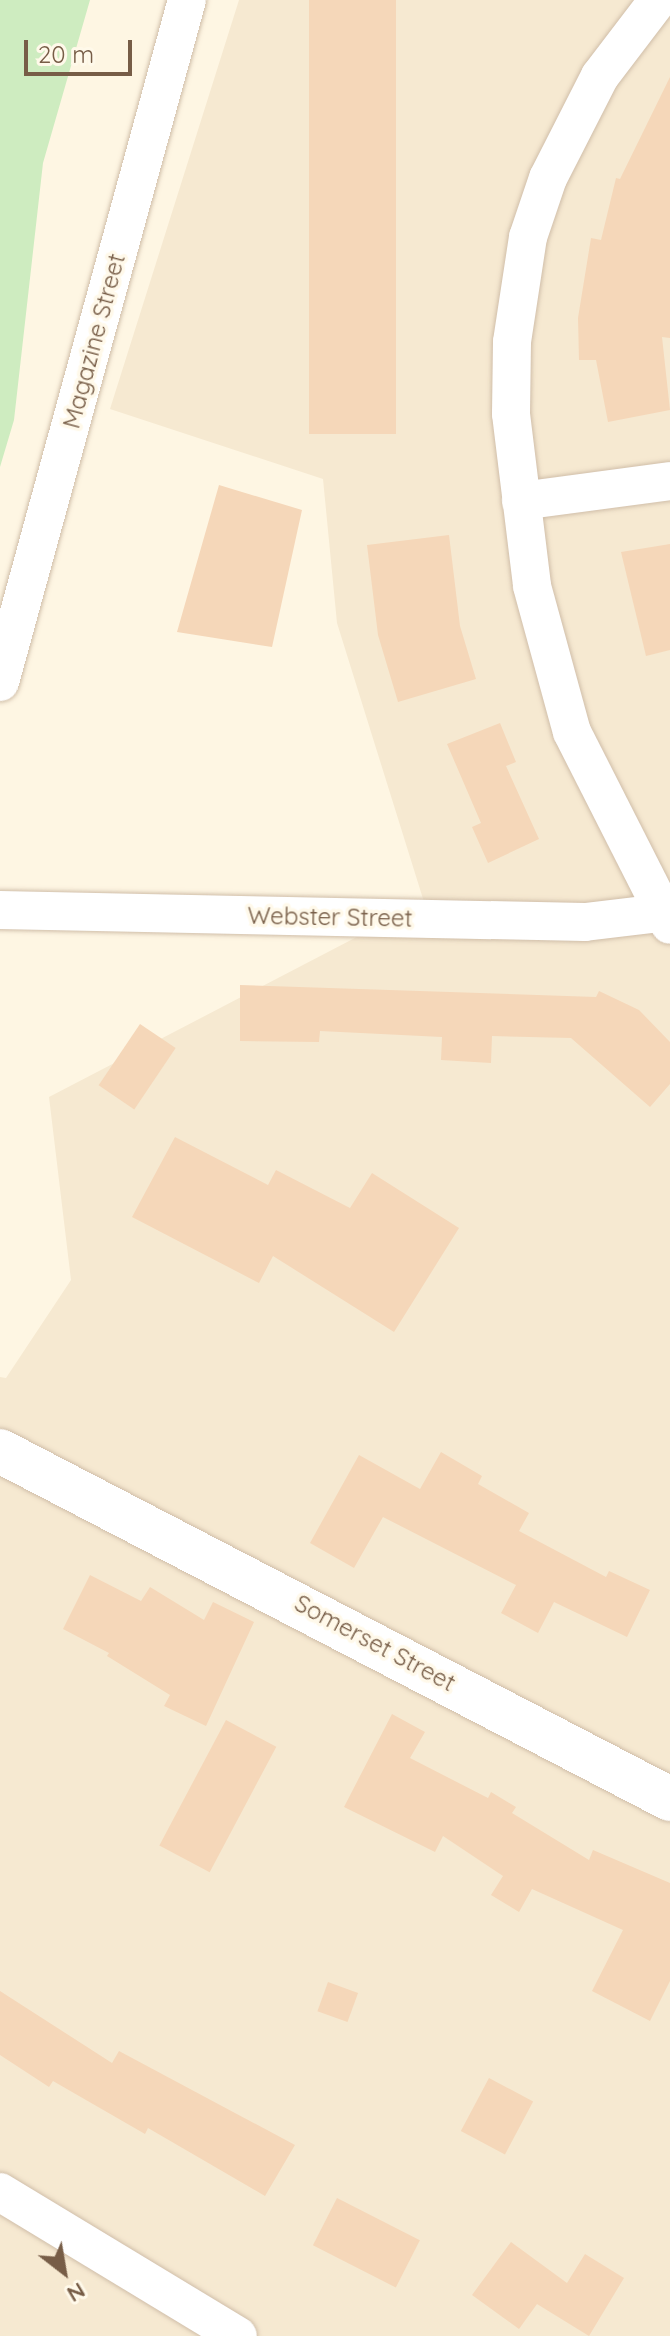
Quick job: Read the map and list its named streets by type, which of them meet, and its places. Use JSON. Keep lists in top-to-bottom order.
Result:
{
  "streets": {
    "main road": ["Somerset Street"],
    "street": ["Magazine Street", "Webster Street"]
  },
  "scale_bar": "20 m",
  "north": "bottom right"
}
